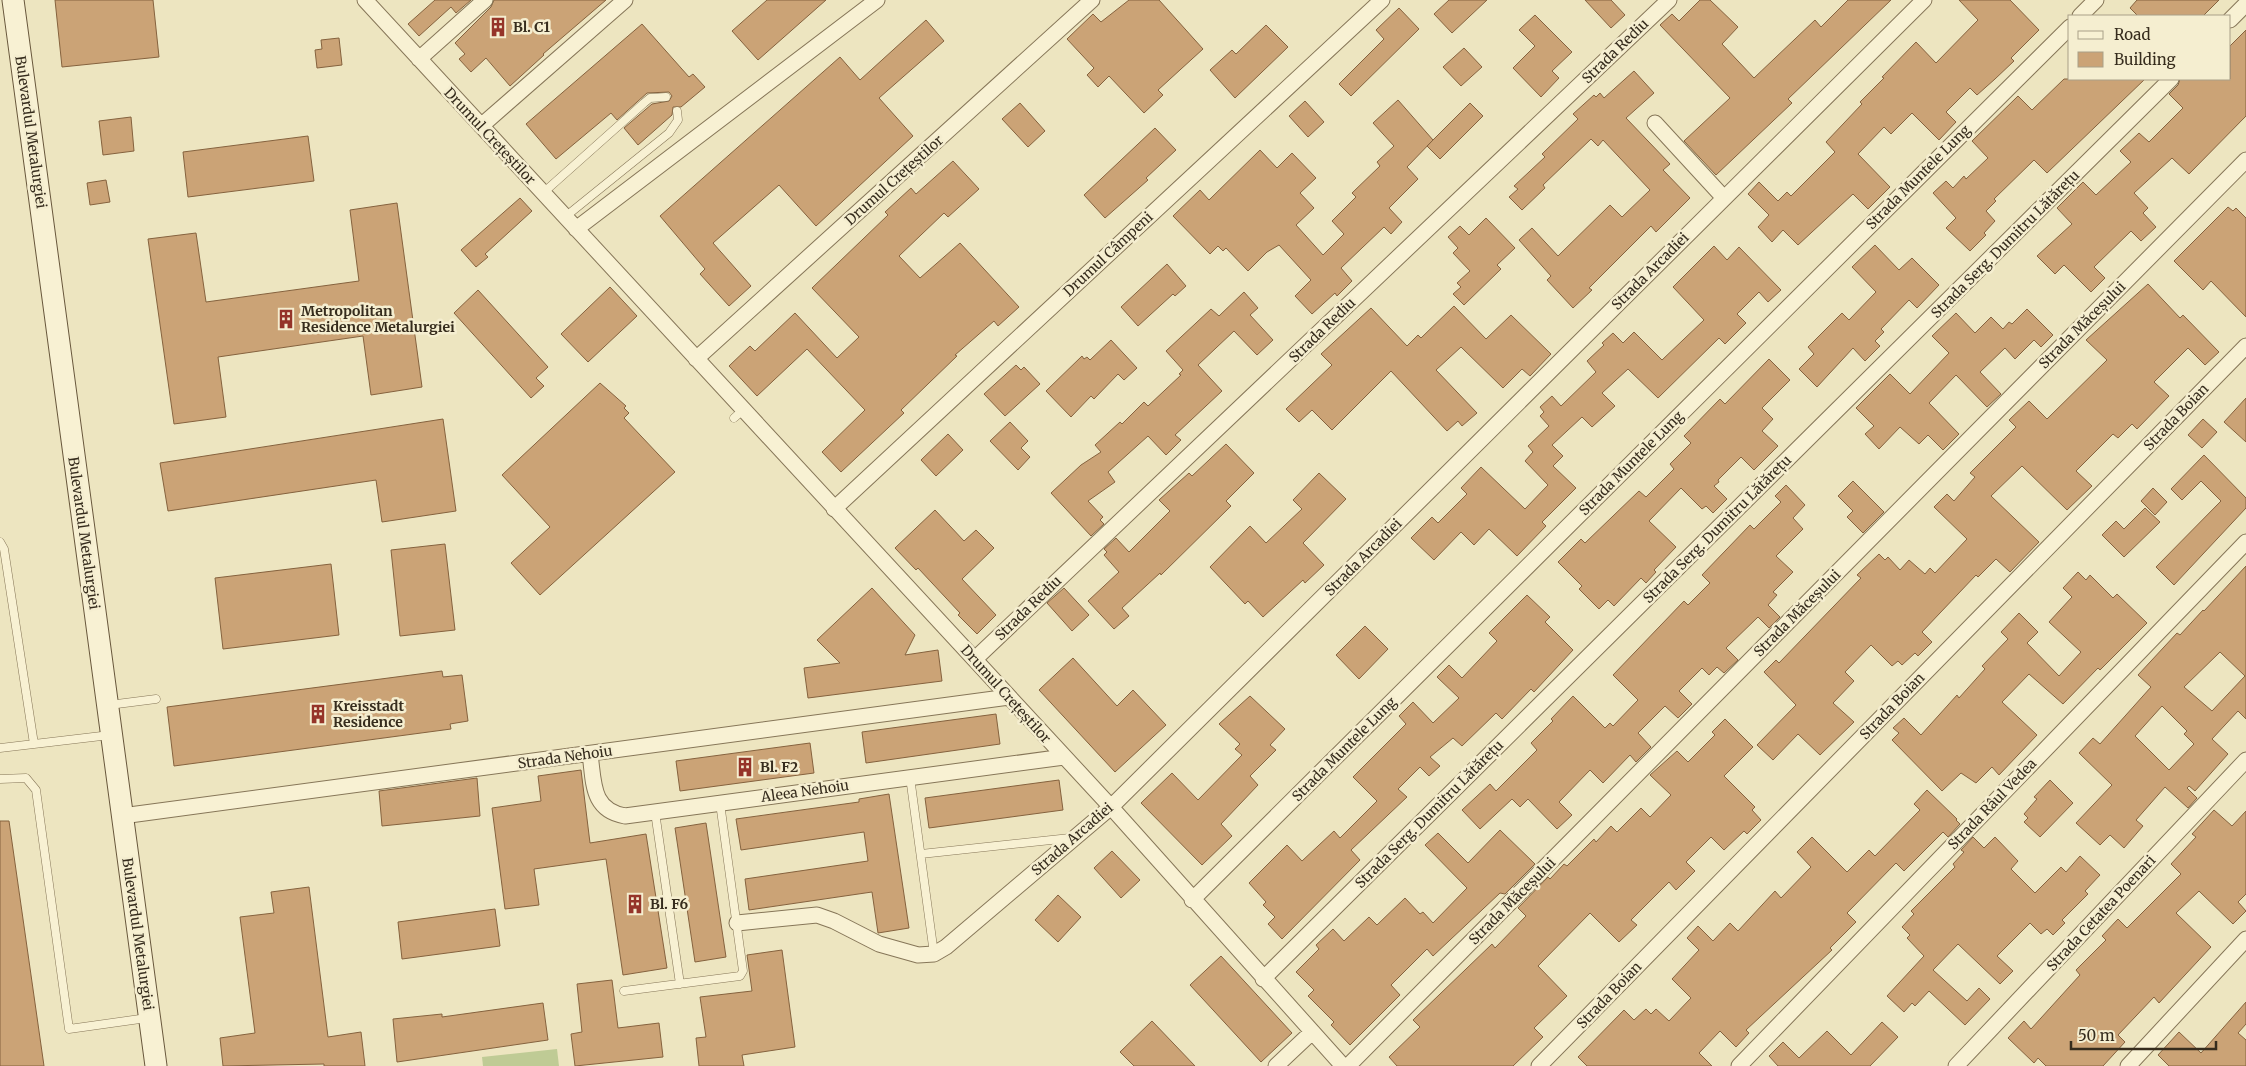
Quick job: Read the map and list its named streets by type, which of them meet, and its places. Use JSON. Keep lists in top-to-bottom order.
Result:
{
  "streets": {
    "main road": ["Bulevardul Metalurgiei"],
    "street": [
      "Strada Rediu",
      "Drumul Crețeștilor",
      "Strada Muntele Lung",
      "Strada Serg. Dumitru Lătărețu",
      "Drumul Câmpeni",
      "Strada Arcadiei",
      "Strada Măceșului",
      "Strada Boian",
      "Strada Nehoiu",
      "Aleea Nehoiu",
      "Strada Râul Vedea",
      "Strada Cetatea Poenari"
    ]
  },
  "crossings": [
    ["Strada Rediu", "Drumul Crețeștilor"],
    ["Bulevardul Metalurgiei", "Strada Nehoiu"],
    ["Drumul Crețeștilor", "Strada Muntele Lung"],
    ["Drumul Crețeștilor", "Strada Serg. Dumitru Lătărețu"],
    ["Drumul Crețeștilor", "Drumul Câmpeni"],
    ["Drumul Crețeștilor", "Strada Arcadiei"],
    ["Drumul Crețeștilor", "Strada Nehoiu"],
    ["Drumul Crețeștilor", "Aleea Nehoiu"],
    ["Strada Nehoiu", "Aleea Nehoiu"]
  ],
  "places": {
    "building": [
      "Bl. C1",
      "Metropolitan Residence Metalurgiei",
      "Kreisstadt Residence",
      "Bl. F2",
      "Bl. F6"
    ]
  },
  "legend": ["Road", "Building"],
  "scale_bar": "50 m"
}
